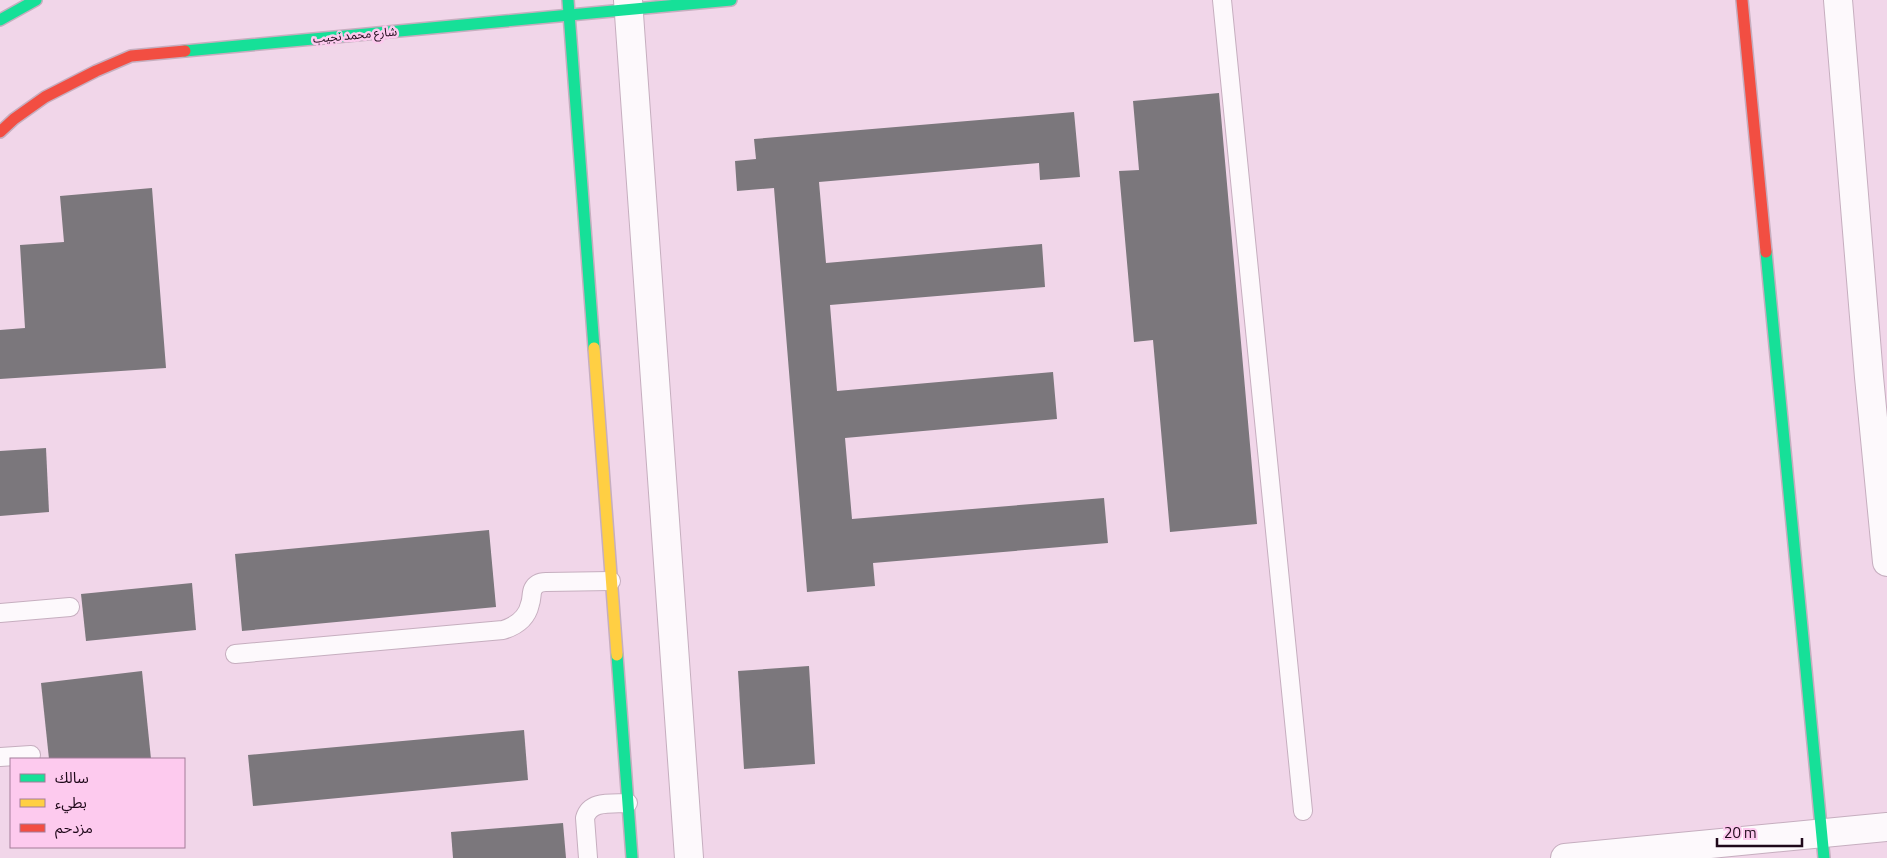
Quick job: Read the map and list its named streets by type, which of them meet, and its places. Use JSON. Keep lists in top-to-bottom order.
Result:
{
  "streets": {
    "street": ["شارع محمد نجيب"]
  },
  "legend": ["سالك", "بطيء", "مزدحم"],
  "scale_bar": "20 m"
}
